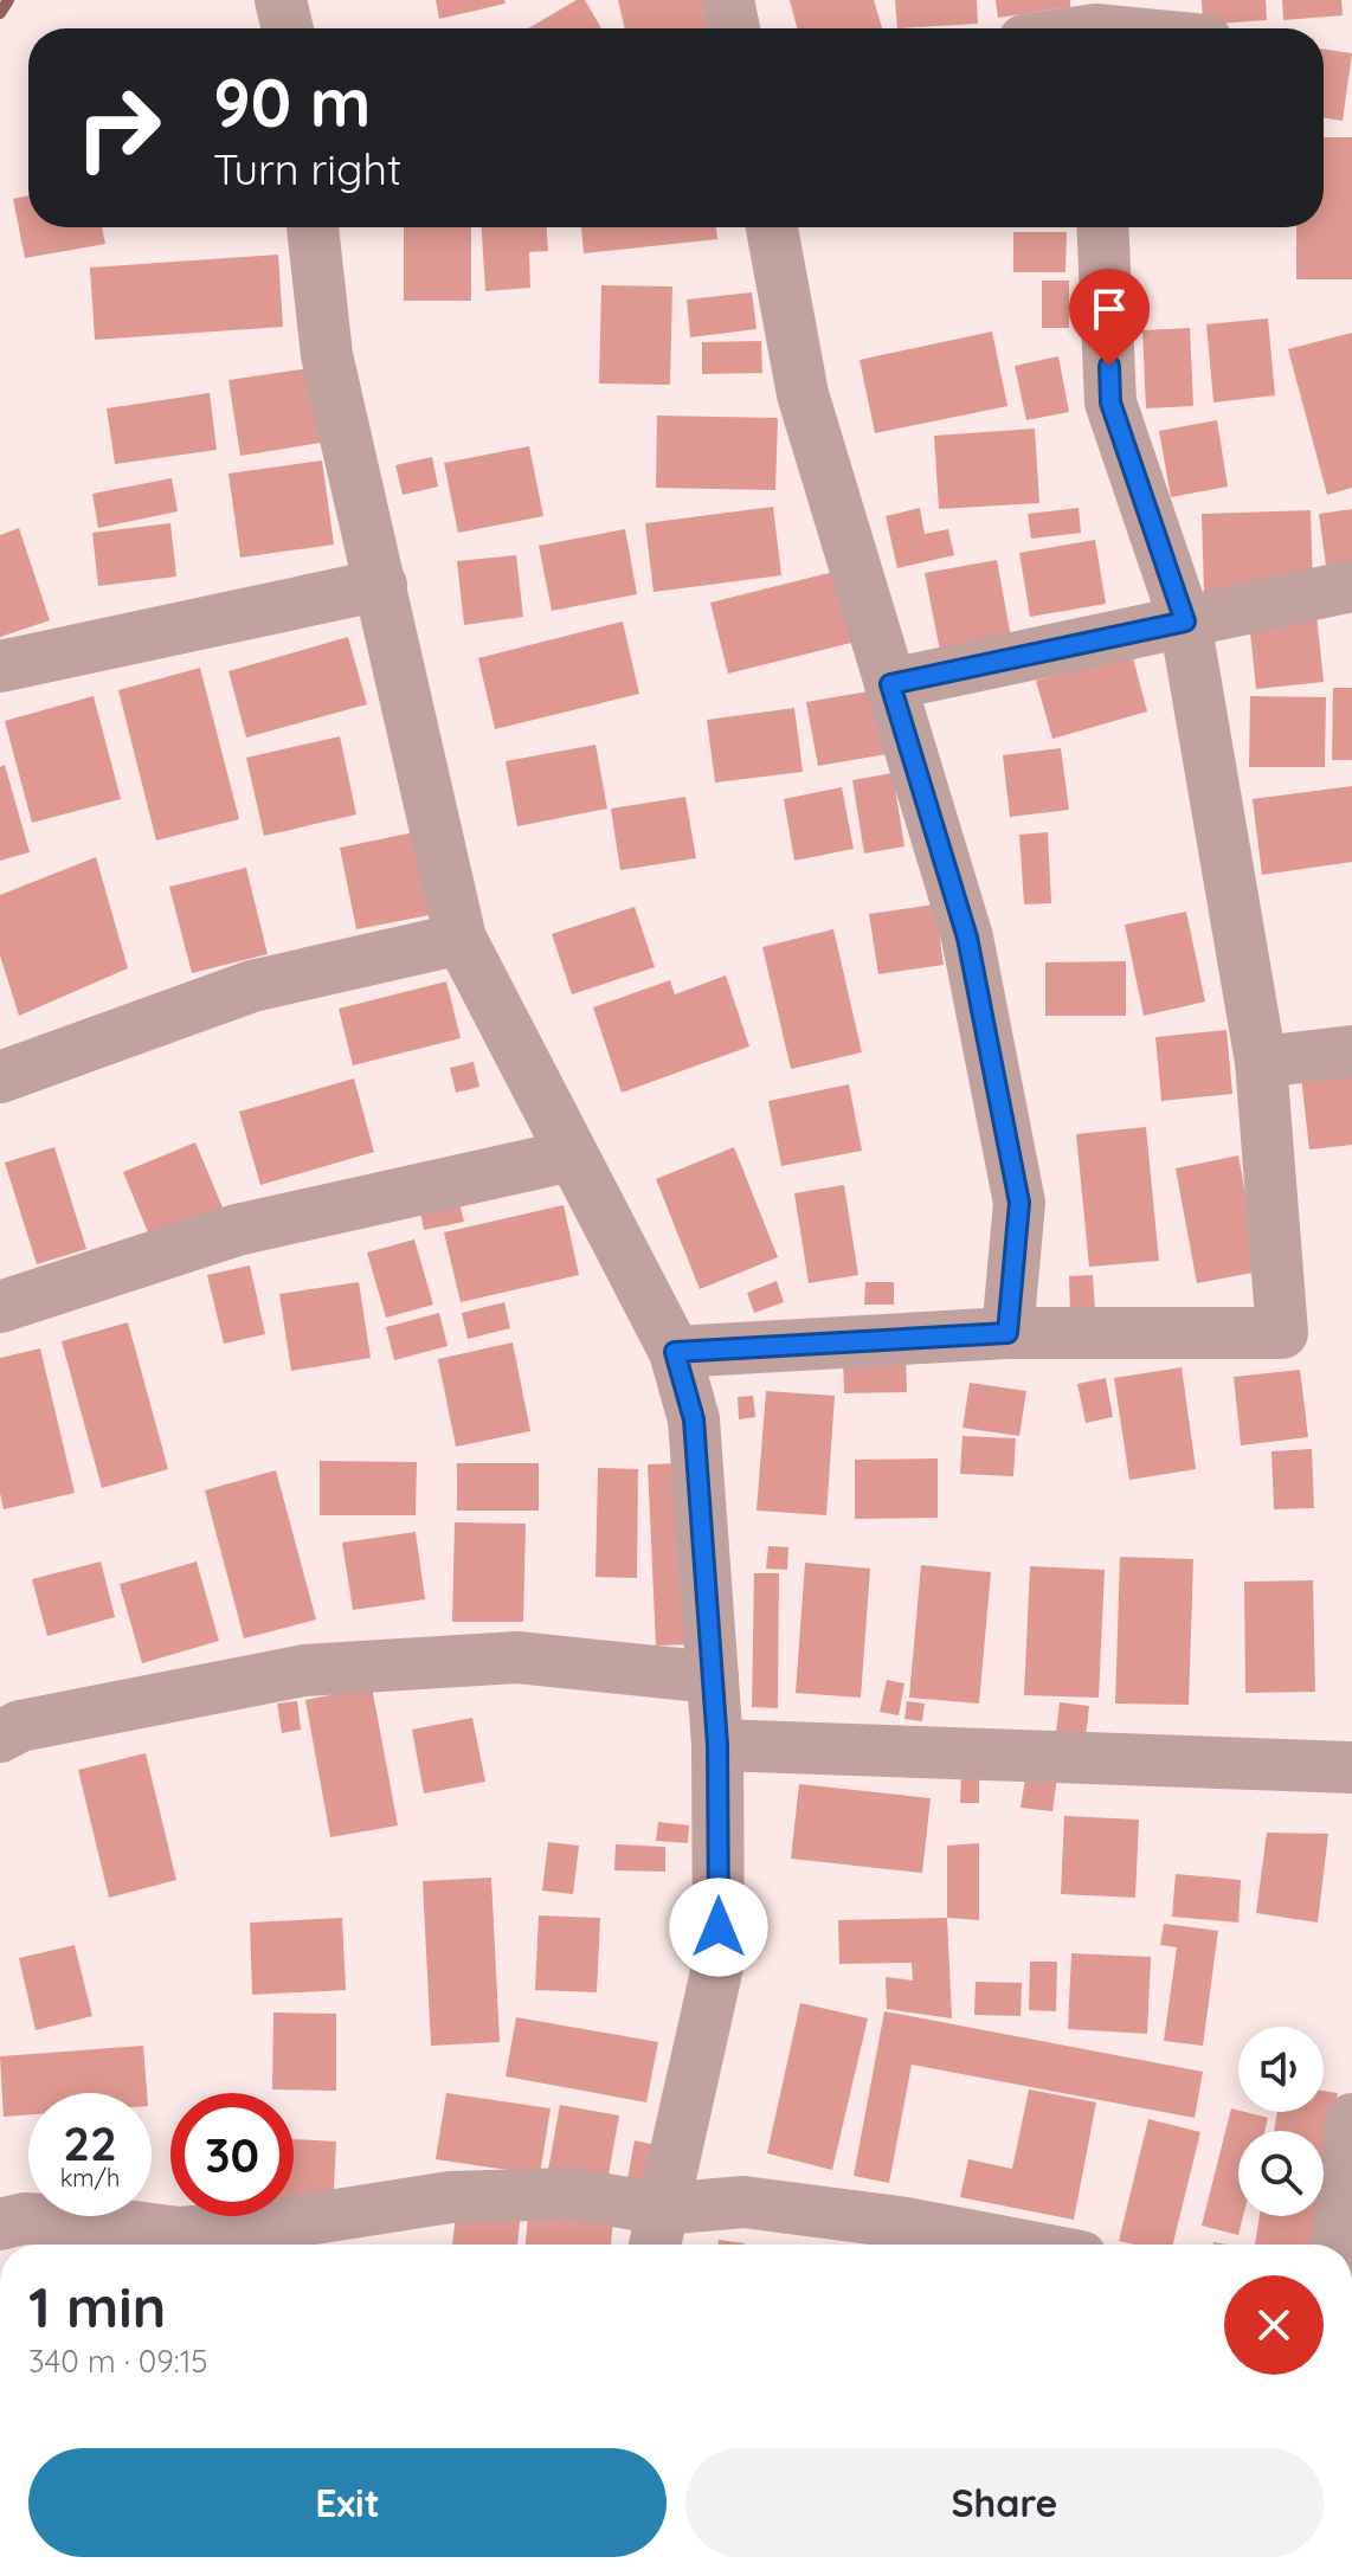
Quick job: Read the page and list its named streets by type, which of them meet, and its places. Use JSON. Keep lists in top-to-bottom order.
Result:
{
  "page": {
    "turn": ["90 m", "Turn right"],
    "speed": "22 km/h",
    "limit": "30",
    "heading": ["1 min", "340 m · 09:15"],
    "buttons": ["Exit", "Share"]
  }
}
